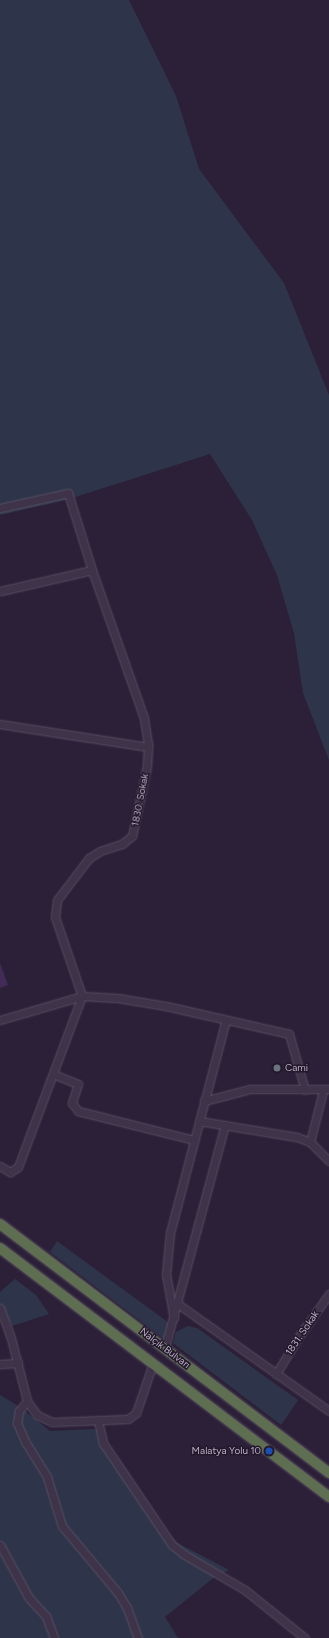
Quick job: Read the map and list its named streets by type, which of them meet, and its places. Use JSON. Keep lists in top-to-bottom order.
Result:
{
  "streets": {
    "highway": ["Nalçık Bulvarı"],
    "street": ["1830. Sokak", "1831. Sokak"]
  },
  "places": ["Cami", "Malatya Yolu 10"]
}
